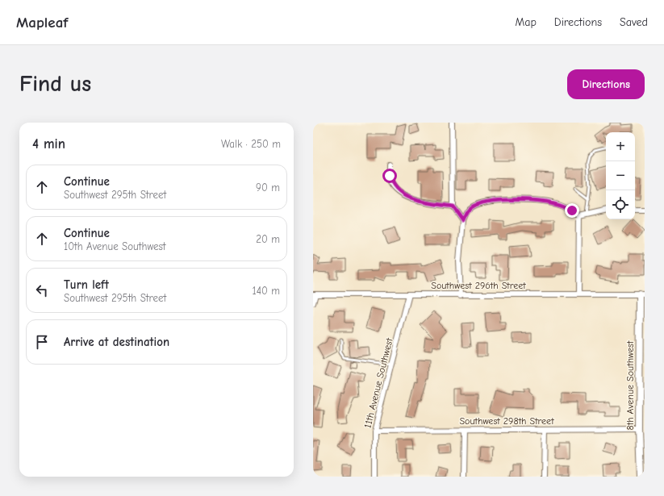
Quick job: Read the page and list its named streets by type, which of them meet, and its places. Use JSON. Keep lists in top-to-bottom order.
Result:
{
  "streets": {
    "street": [
      "Southwest 296th Street",
      "11th Avenue Southwest",
      "8th Avenue Southwest",
      "Southwest 298th Street"
    ]
  },
  "crossings": [
    ["Southwest 296th Street", "11th Avenue Southwest"],
    ["Southwest 296th Street", "8th Avenue Southwest"],
    ["11th Avenue Southwest", "Southwest 298th Street"],
    ["8th Avenue Southwest", "Southwest 298th Street"]
  ],
  "page": {
    "header": "Mapleaf",
    "nav": ["Map", "Directions", "Saved"],
    "buttons": "Directions",
    "title": "Find us",
    "heading": ["4 min", "Walk · 250 m"],
    "map_buttons": ["+", "−"],
    "list": [
      ["Continue", "Southwest 295th Street", "90 m"],
      ["Continue", "10th Avenue Southwest", "20 m"],
      ["Turn left", "Southwest 295th Street", "140 m"],
      "Arrive at destination"
    ]
  }
}
